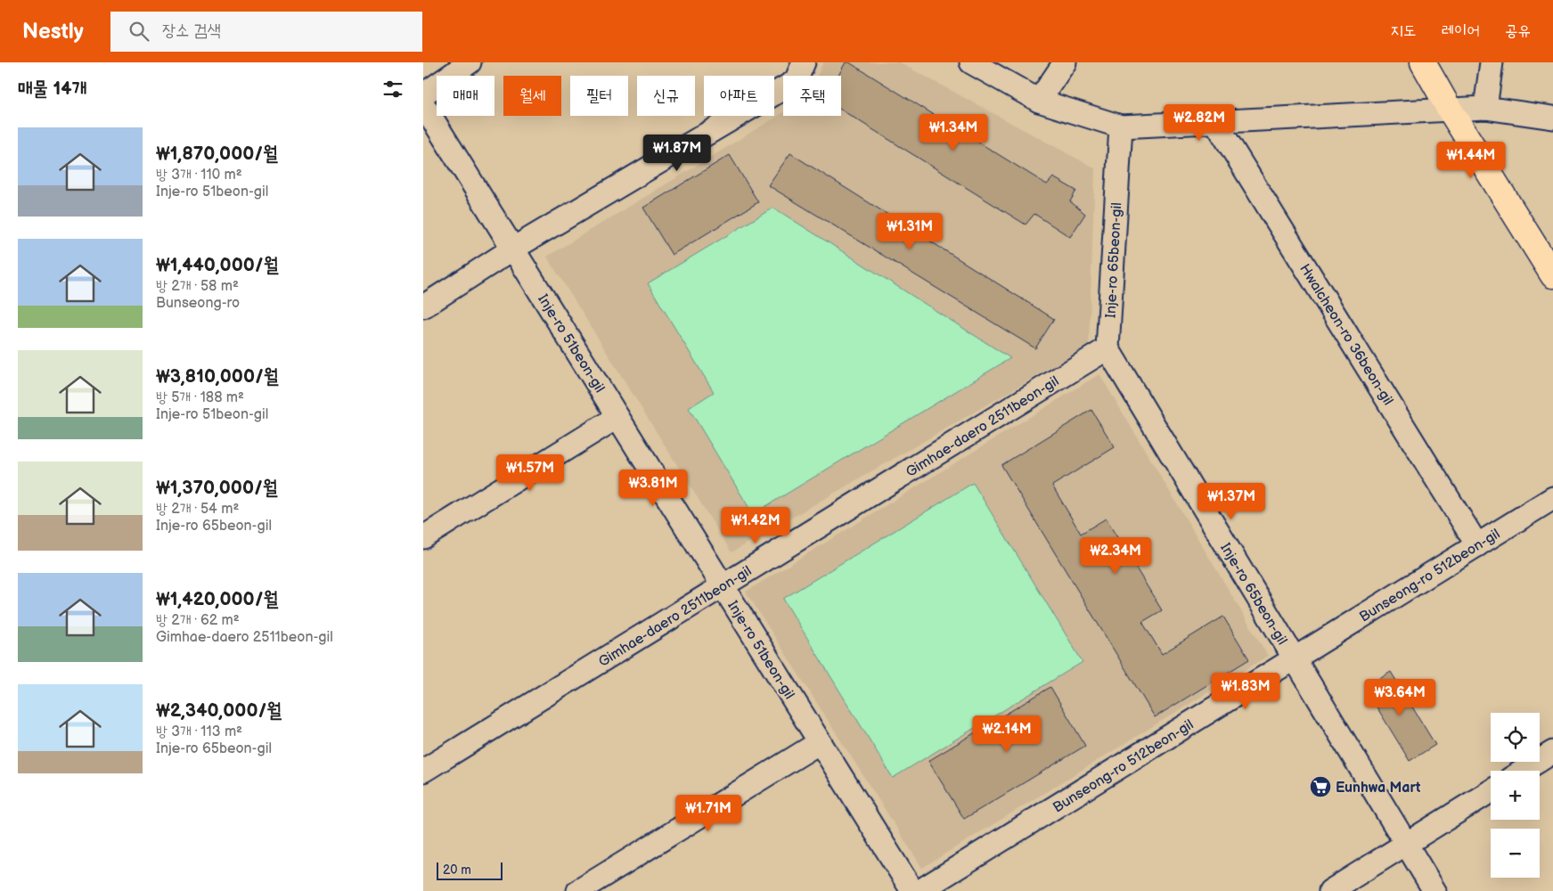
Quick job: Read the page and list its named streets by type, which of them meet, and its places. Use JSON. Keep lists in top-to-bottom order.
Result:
{
  "streets": {
    "street": [
      "Inje-ro 65beon-gil",
      "Hwalcheon-ro 36beon-gil",
      "Inje-ro 51beon-gil",
      "Gimhae-daero 2511beon-gil",
      "Bunseong-ro 512beon-gil"
    ]
  },
  "crossings": [
    ["Inje-ro 65beon-gil", "Gimhae-daero 2511beon-gil"],
    ["Inje-ro 65beon-gil", "Bunseong-ro 512beon-gil"],
    ["Hwalcheon-ro 36beon-gil", "Bunseong-ro 512beon-gil"],
    ["Inje-ro 51beon-gil", "Gimhae-daero 2511beon-gil"]
  ],
  "places": {
    "supermarket": ["Eunhwa Mart"]
  },
  "scale_bar": "20 m",
  "page": {
    "header": "Nestly",
    "search": "장소 검색",
    "nav": ["지도", "레이어", "공유"],
    "heading": "매물 14개",
    "chip": [
      "매매",
      "월세",
      "필터",
      "신규",
      "아파트",
      "주택"
    ],
    "price": [
      "₩2.82M",
      "₩1.34M",
      "₩1.87M",
      "₩1.44M",
      "₩1.31M",
      "₩1.57M",
      "₩3.81M",
      "₩1.37M",
      "₩1.42M",
      "₩2.34M",
      "₩1.83M",
      "₩3.64M",
      "₩2.14M",
      "₩1.71M"
    ],
    "list": [
      {
        "name": "₩1,870,000/월",
        "note": "방 3개 · 110 m² · Inje-ro 51beon-gil"
      },
      {
        "name": "₩1,440,000/월",
        "note": "방 2개 · 58 m² · Bunseong-ro"
      },
      {
        "name": "₩3,810,000/월",
        "note": "방 5개 · 188 m² · Inje-ro 51beon-gil"
      },
      {
        "name": "₩1,370,000/월",
        "note": "방 2개 · 54 m² · Inje-ro 65beon-gil"
      },
      {
        "name": "₩1,420,000/월",
        "note": "방 2개 · 62 m² · Gimhae-daero 2511beon-gil"
      },
      {
        "name": "₩2,340,000/월",
        "note": "방 3개 · 113 m² · Inje-ro 65beon-gil"
      }
    ],
    "map_buttons": ["+", "−"],
    "scale": "20 m"
  }
}
